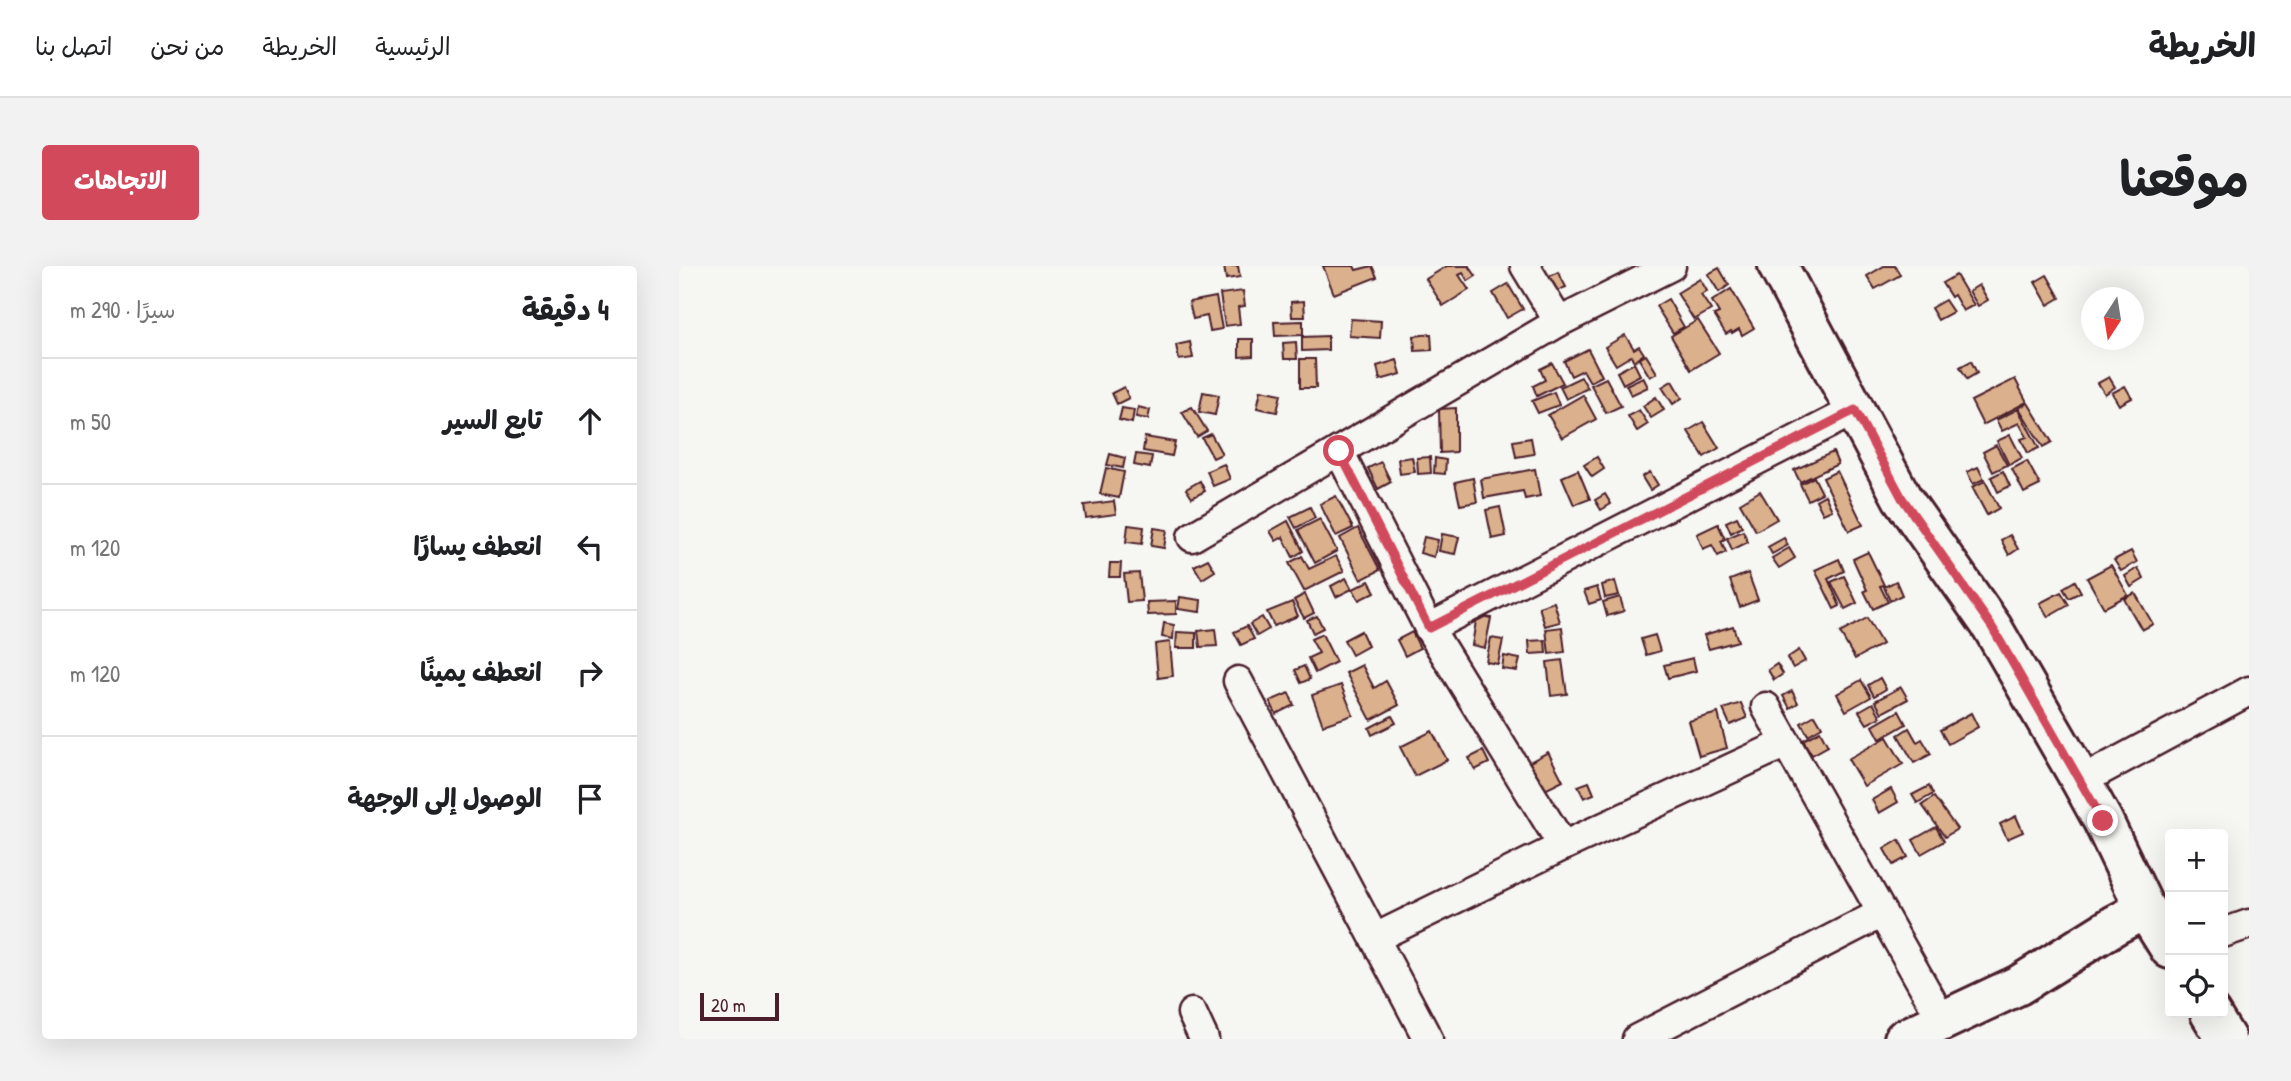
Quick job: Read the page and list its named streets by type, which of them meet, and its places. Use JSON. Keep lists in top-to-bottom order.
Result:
{
  "scale_bar": "20 m",
  "north": "bottom",
  "page": {
    "header": "الخريطة",
    "nav": [
      "الرئيسية",
      "الخريطة",
      "من نحن",
      "اتصل بنا"
    ],
    "title": "موقعنا",
    "buttons": "الاتجاهات",
    "heading": ["4 دقيقة", "سيرًا · 290 m"],
    "list": [
      ["تابع السير", "50 m"],
      ["انعطف يسارًا", "120 m"],
      ["انعطف يمينًا", "120 m"],
      "الوصول إلى الوجهة"
    ],
    "map_buttons": ["+", "−"],
    "scale": "20 m"
  }
}
